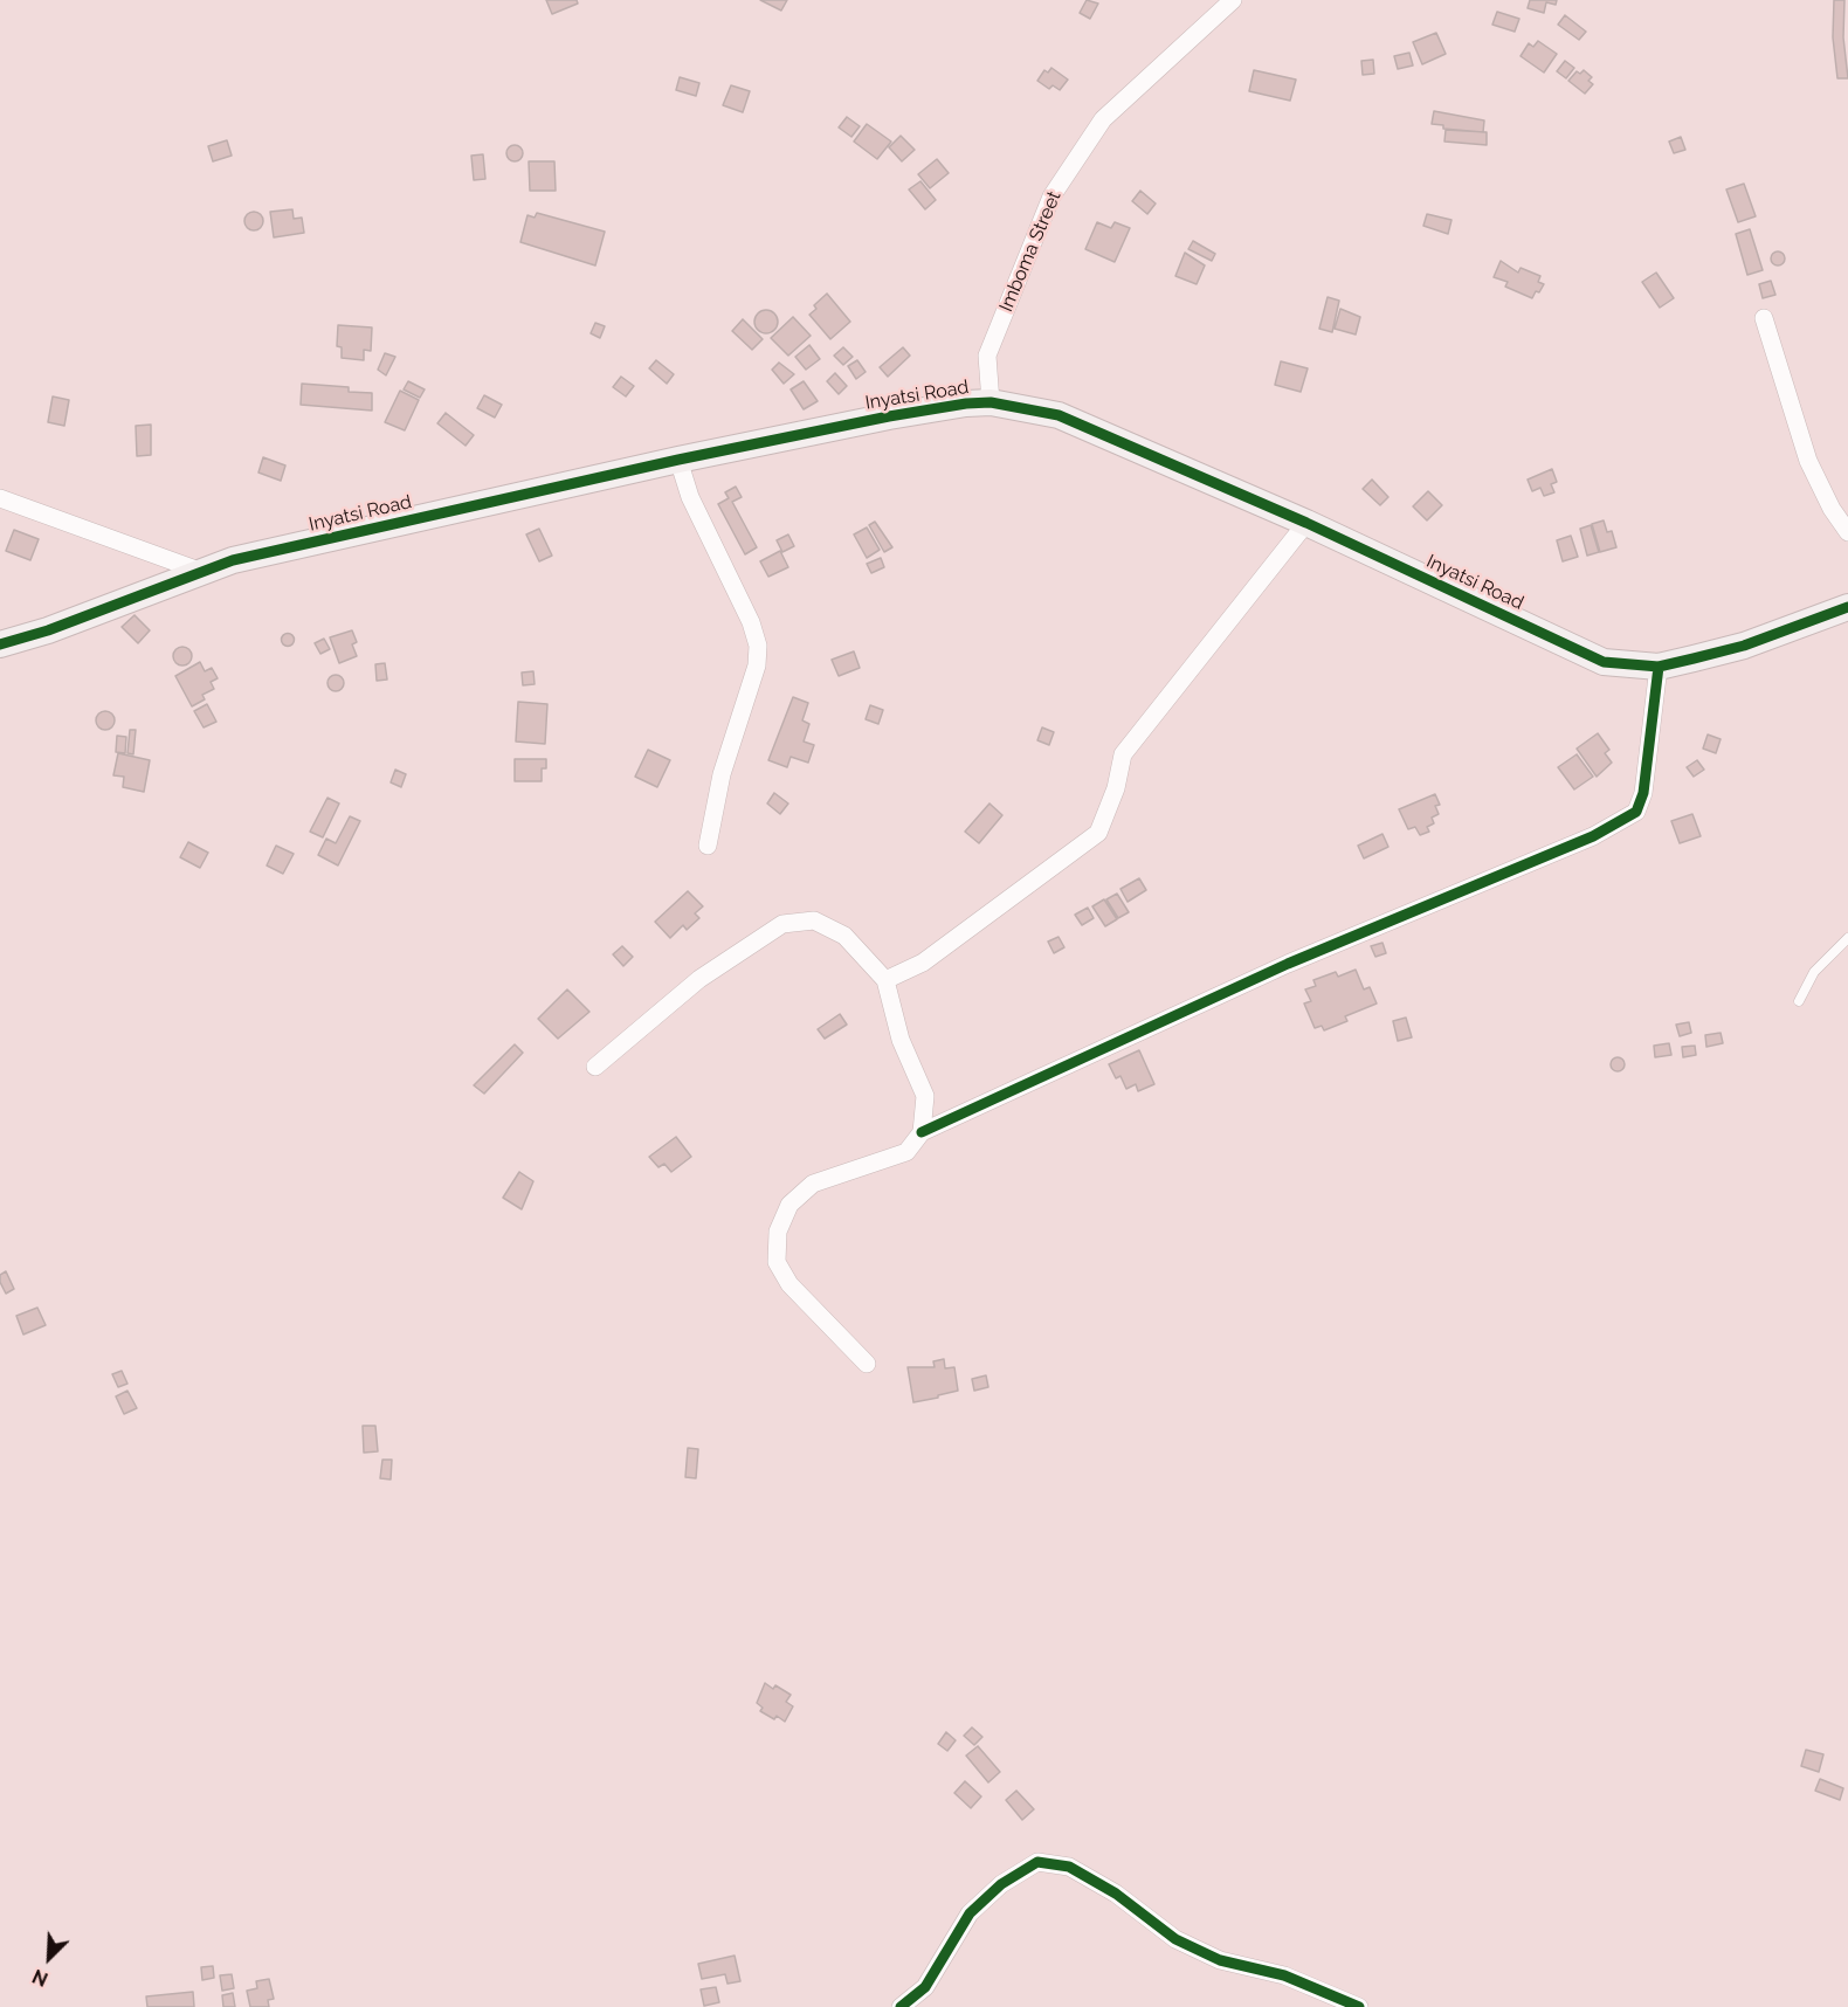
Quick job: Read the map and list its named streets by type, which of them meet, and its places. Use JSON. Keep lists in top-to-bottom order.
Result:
{
  "streets": {
    "street": ["Imboma Street", "Inyatsi Road"]
  },
  "crossings": [
    ["Imboma Street", "Inyatsi Road"]
  ],
  "north": "bottom left"
}
